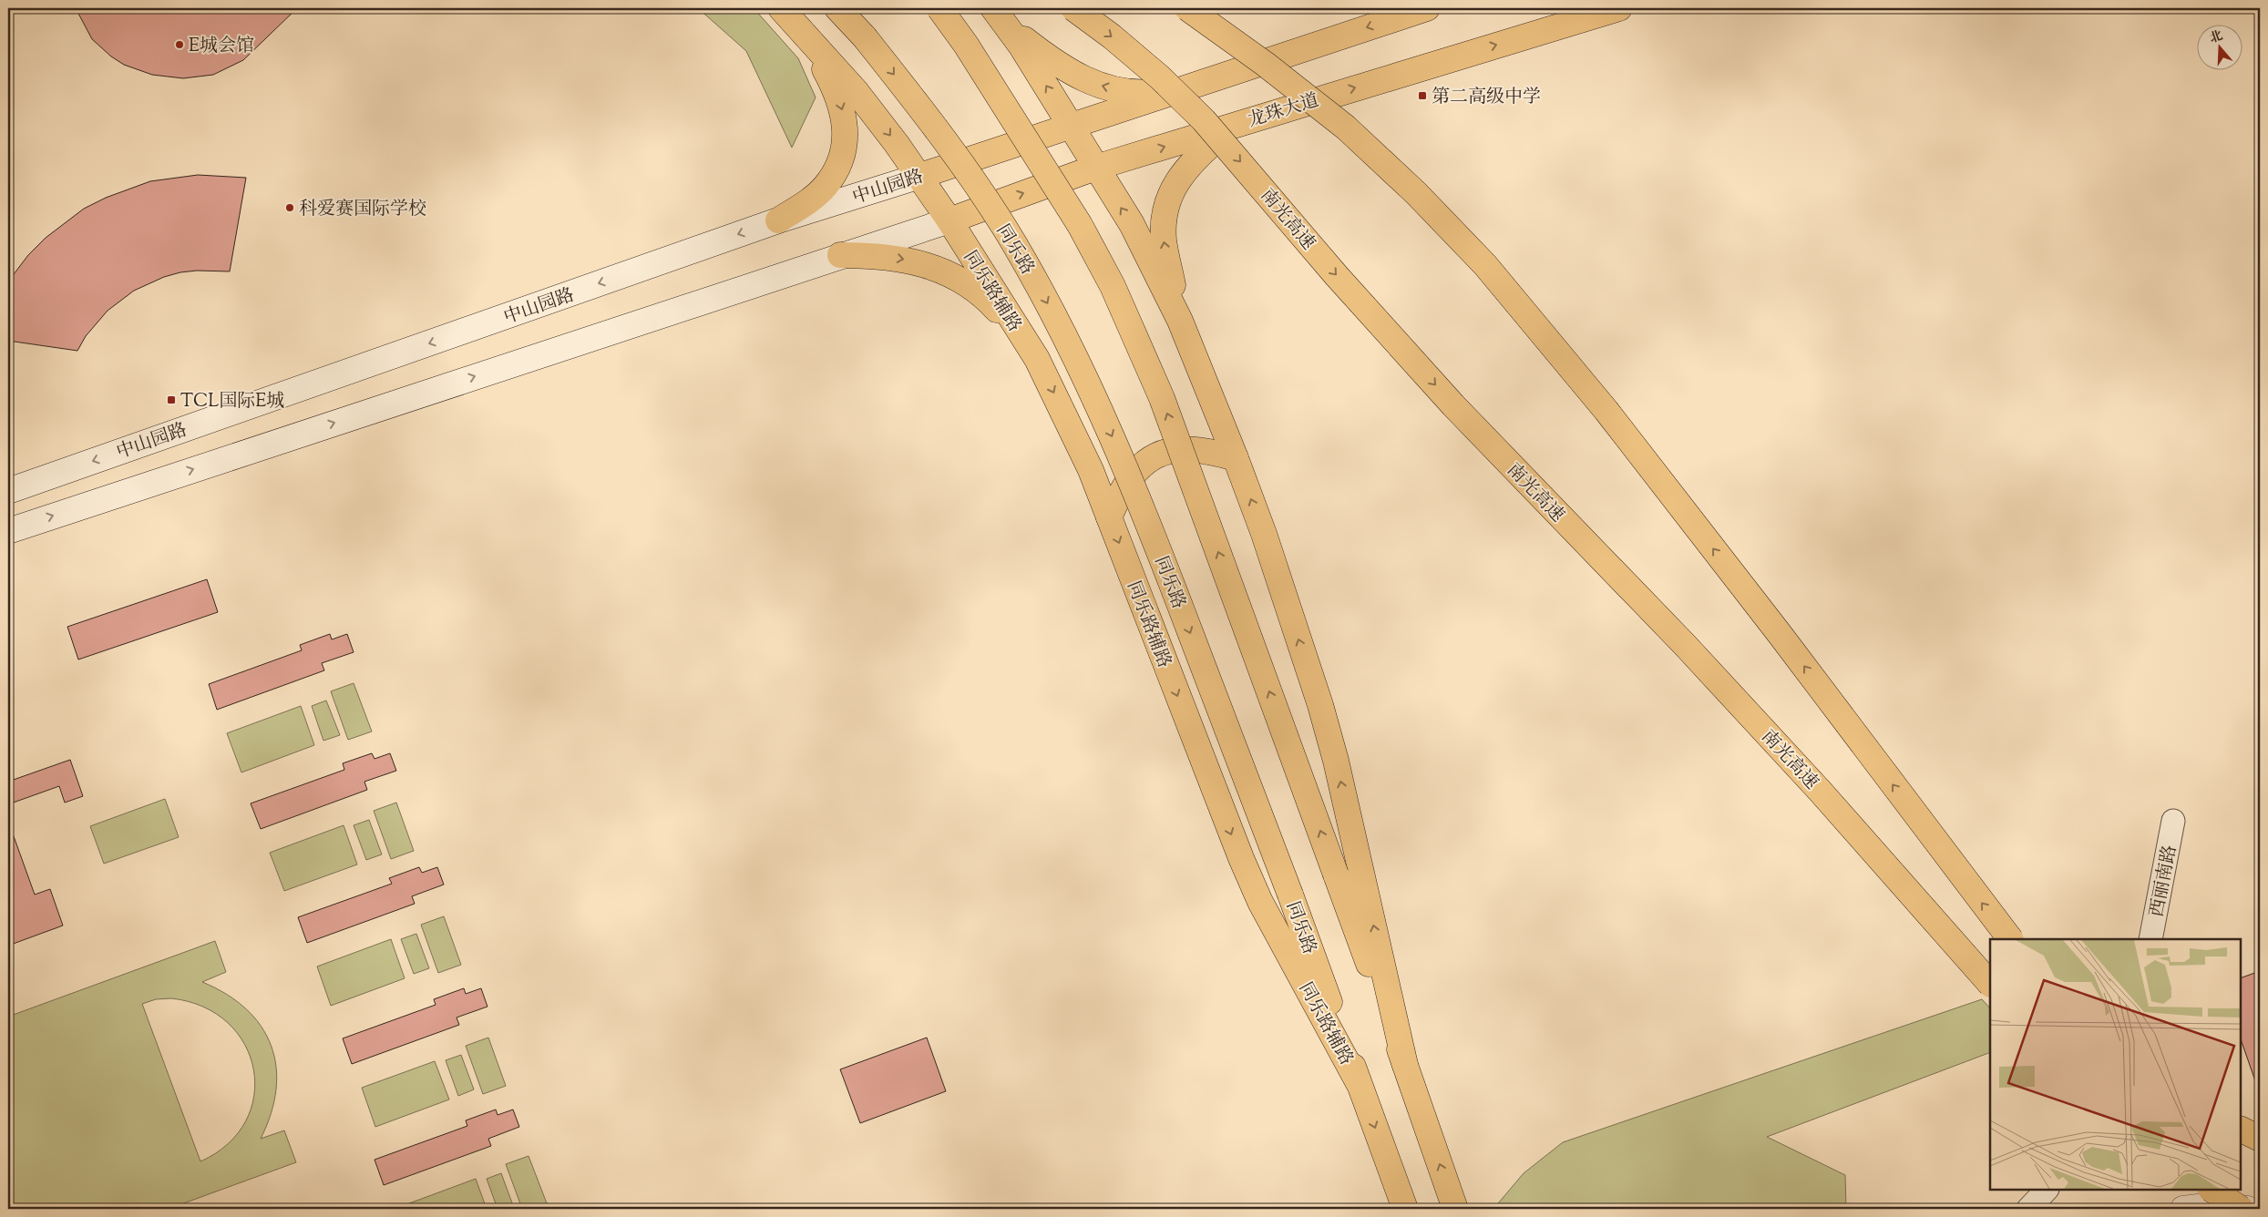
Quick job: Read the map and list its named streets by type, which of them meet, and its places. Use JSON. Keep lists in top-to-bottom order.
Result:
{
  "streets": {
    "main road": [
      "龙珠大道",
      "中山园路",
      "南光高速",
      "同乐路",
      "同乐路辅路"
    ],
    "street": ["西丽南路"]
  },
  "crossings": [
    ["龙珠大道", "同乐路辅路"],
    ["中山园路", "同乐路辅路"],
    ["同乐路", "同乐路辅路"]
  ],
  "places": {
    "other": ["E城会馆", "科爱赛国际学校"],
    "transit": ["第二高级中学", "TCL国际E城"]
  },
  "north": "top"
}
